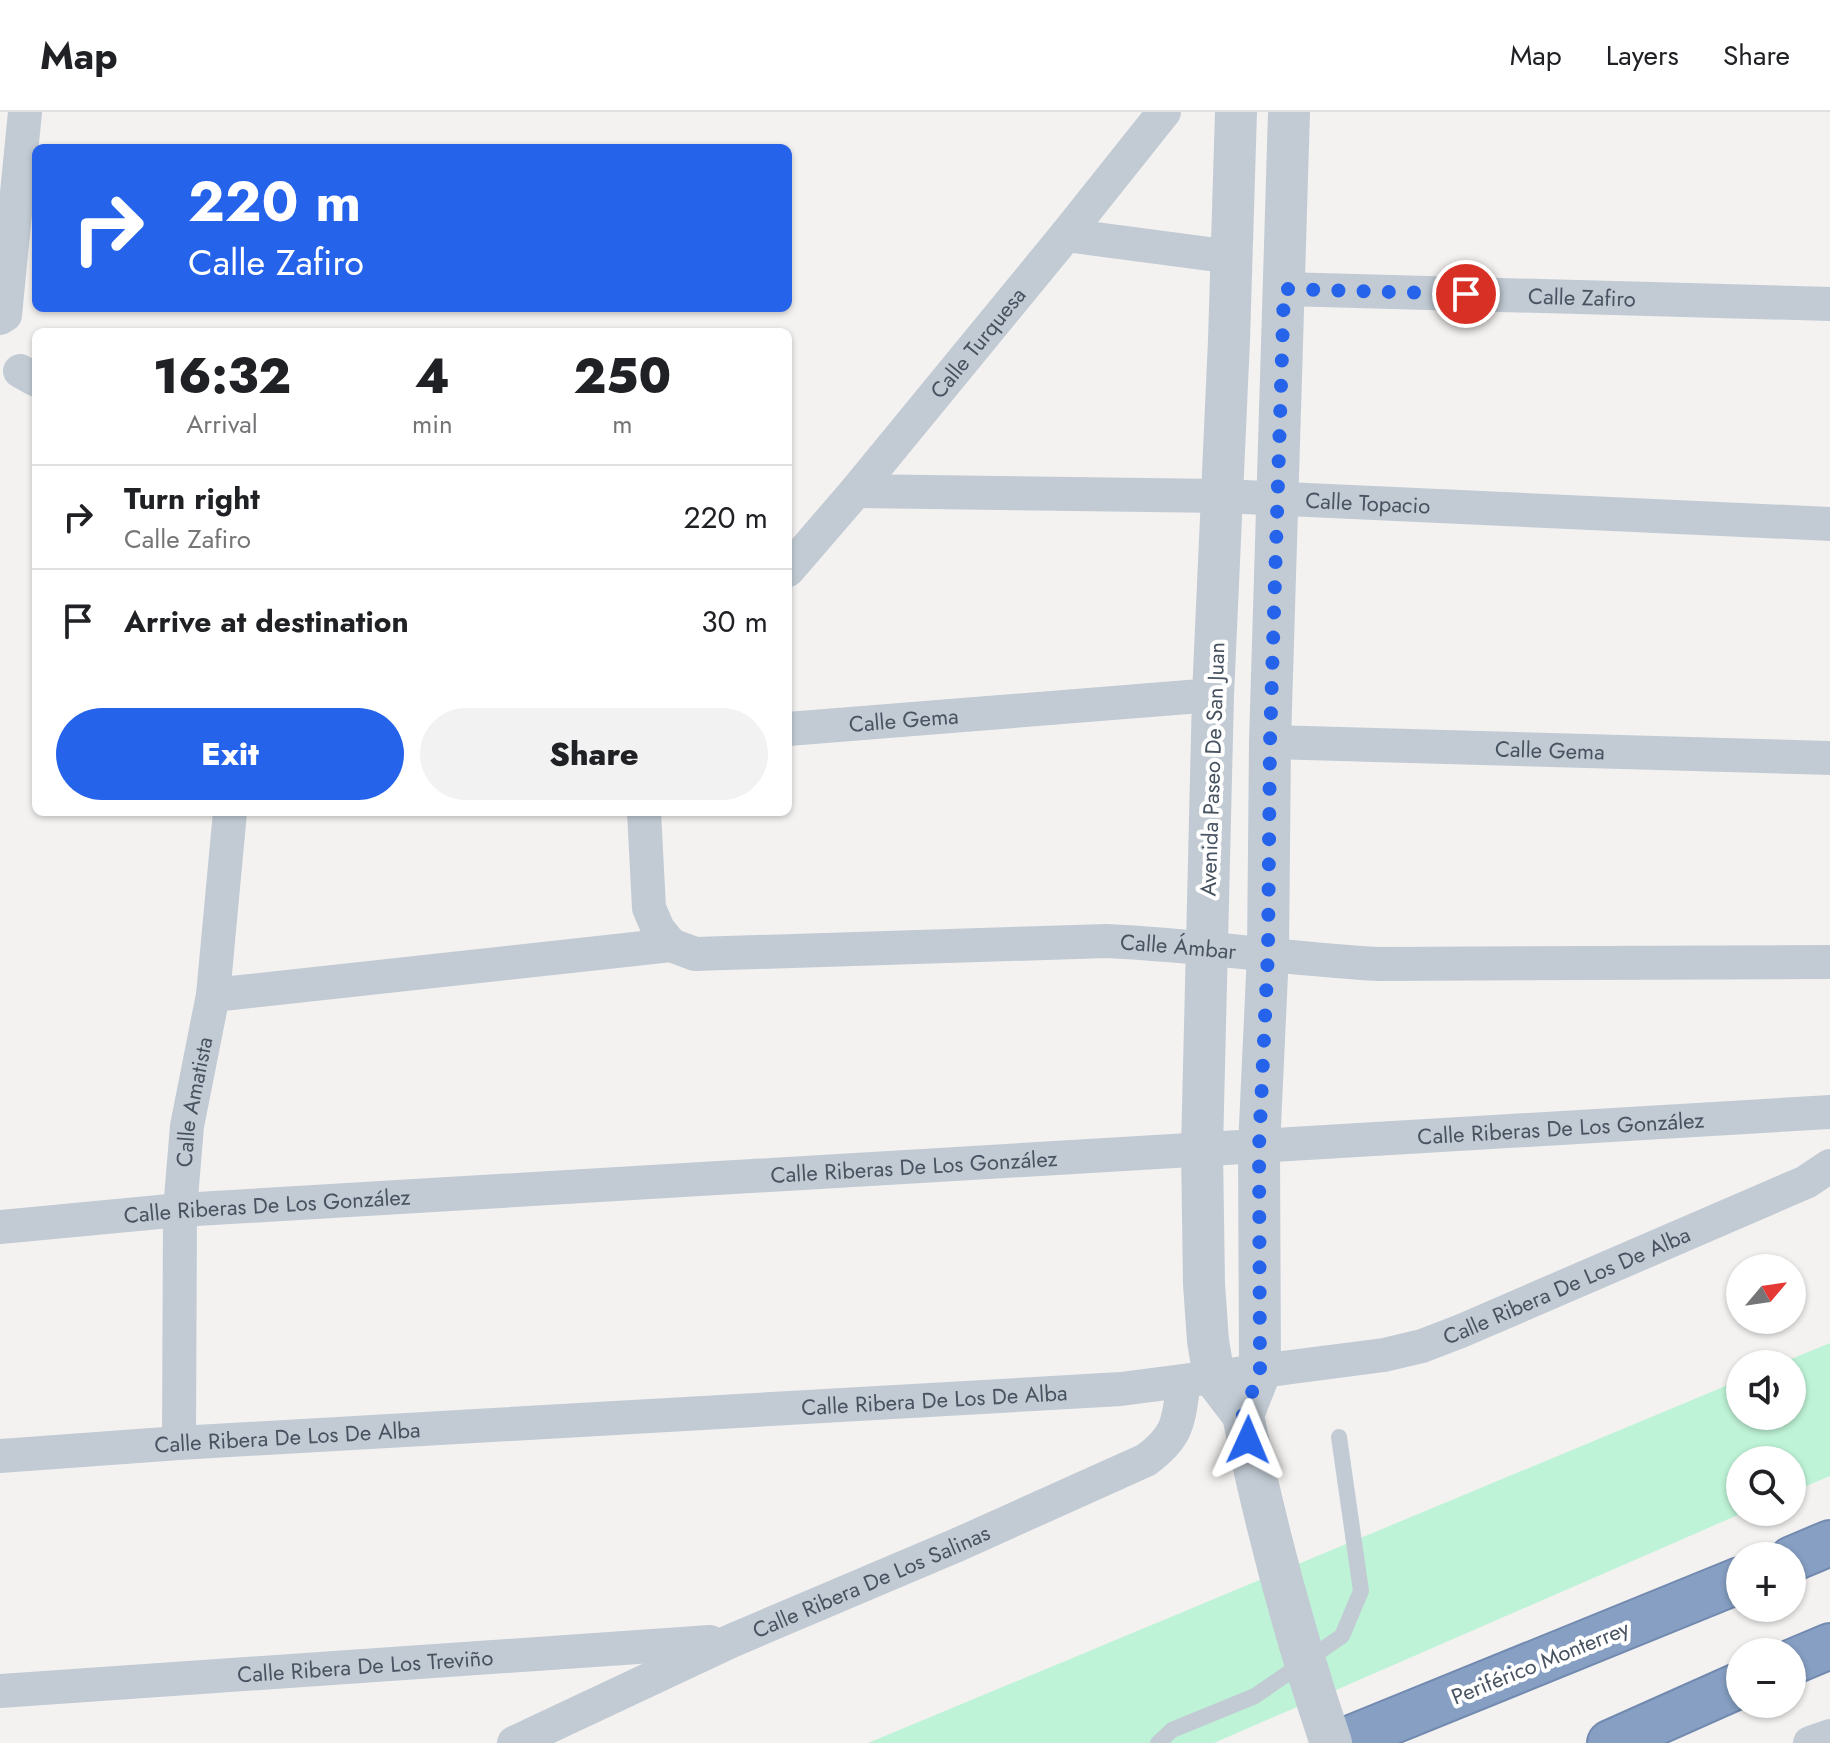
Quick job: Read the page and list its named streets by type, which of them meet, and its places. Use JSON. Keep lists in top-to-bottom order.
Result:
{
  "streets": {
    "highway": ["Periférico Monterrey"],
    "street": [
      "Calle Zafiro",
      "Calle Turquesa",
      "Calle Topacio",
      "Calle Gema",
      "Avenida Paseo De San Juan",
      "Calle Ámbar",
      "Calle Amatista",
      "Calle Riberas De Los González",
      "Calle Ribera De Los De Alba",
      "Calle Ribera De Los Salinas",
      "Calle Ribera De Los Treviño"
    ]
  },
  "crossings": [
    ["Calle Turquesa", "Calle Topacio"],
    ["Calle Topacio", "Avenida Paseo De San Juan"],
    ["Calle Gema", "Avenida Paseo De San Juan"],
    ["Avenida Paseo De San Juan", "Calle Ámbar"],
    ["Avenida Paseo De San Juan", "Calle Riberas De Los González"],
    ["Avenida Paseo De San Juan", "Calle Ribera De Los De Alba"],
    ["Avenida Paseo De San Juan", "Calle Ribera De Los Salinas"],
    ["Calle Ámbar", "Calle Amatista"],
    ["Calle Amatista", "Calle Riberas De Los González"],
    ["Calle Amatista", "Calle Ribera De Los De Alba"],
    ["Calle Ribera De Los De Alba", "Calle Ribera De Los Salinas"],
    ["Calle Ribera De Los Salinas", "Calle Ribera De Los Treviño"]
  ],
  "north": "top right",
  "page": {
    "header": "Map",
    "nav": ["Map", "Layers", "Share"],
    "turn": ["220 m", "Calle Zafiro"],
    "eta": [
      "16:32",
      "Arrival",
      "4",
      "min",
      "250",
      "m"
    ],
    "list": [
      {
        "name": "Turn right",
        "note": "Calle Zafiro",
        "value": "220 m"
      },
      {
        "name": "Arrive at destination",
        "value": "30 m"
      }
    ],
    "buttons": ["Exit", "Share"],
    "map_buttons": ["+", "−"]
  }
}
